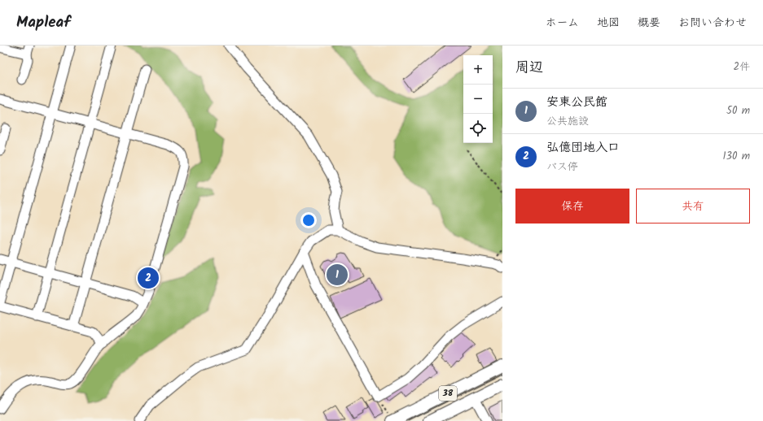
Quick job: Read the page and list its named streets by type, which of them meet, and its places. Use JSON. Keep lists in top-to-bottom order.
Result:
{
  "streets": {
    "main road": ["38"]
  },
  "page": {
    "header": "Mapleaf",
    "nav": [
      "ホーム",
      "地図",
      "概要",
      "お問い合わせ"
    ],
    "heading": ["周辺", "2件"],
    "map_buttons": ["+", "−"],
    "list": [
      {
        "mark": "1",
        "name": "安東公民館",
        "note": "公共施設",
        "value": "50 m"
      },
      {
        "mark": "2",
        "name": "弘億団地入口",
        "note": "バス停",
        "value": "130 m"
      }
    ],
    "buttons": ["保存", "共有"],
    "pins": ["1", "2"]
  }
}
